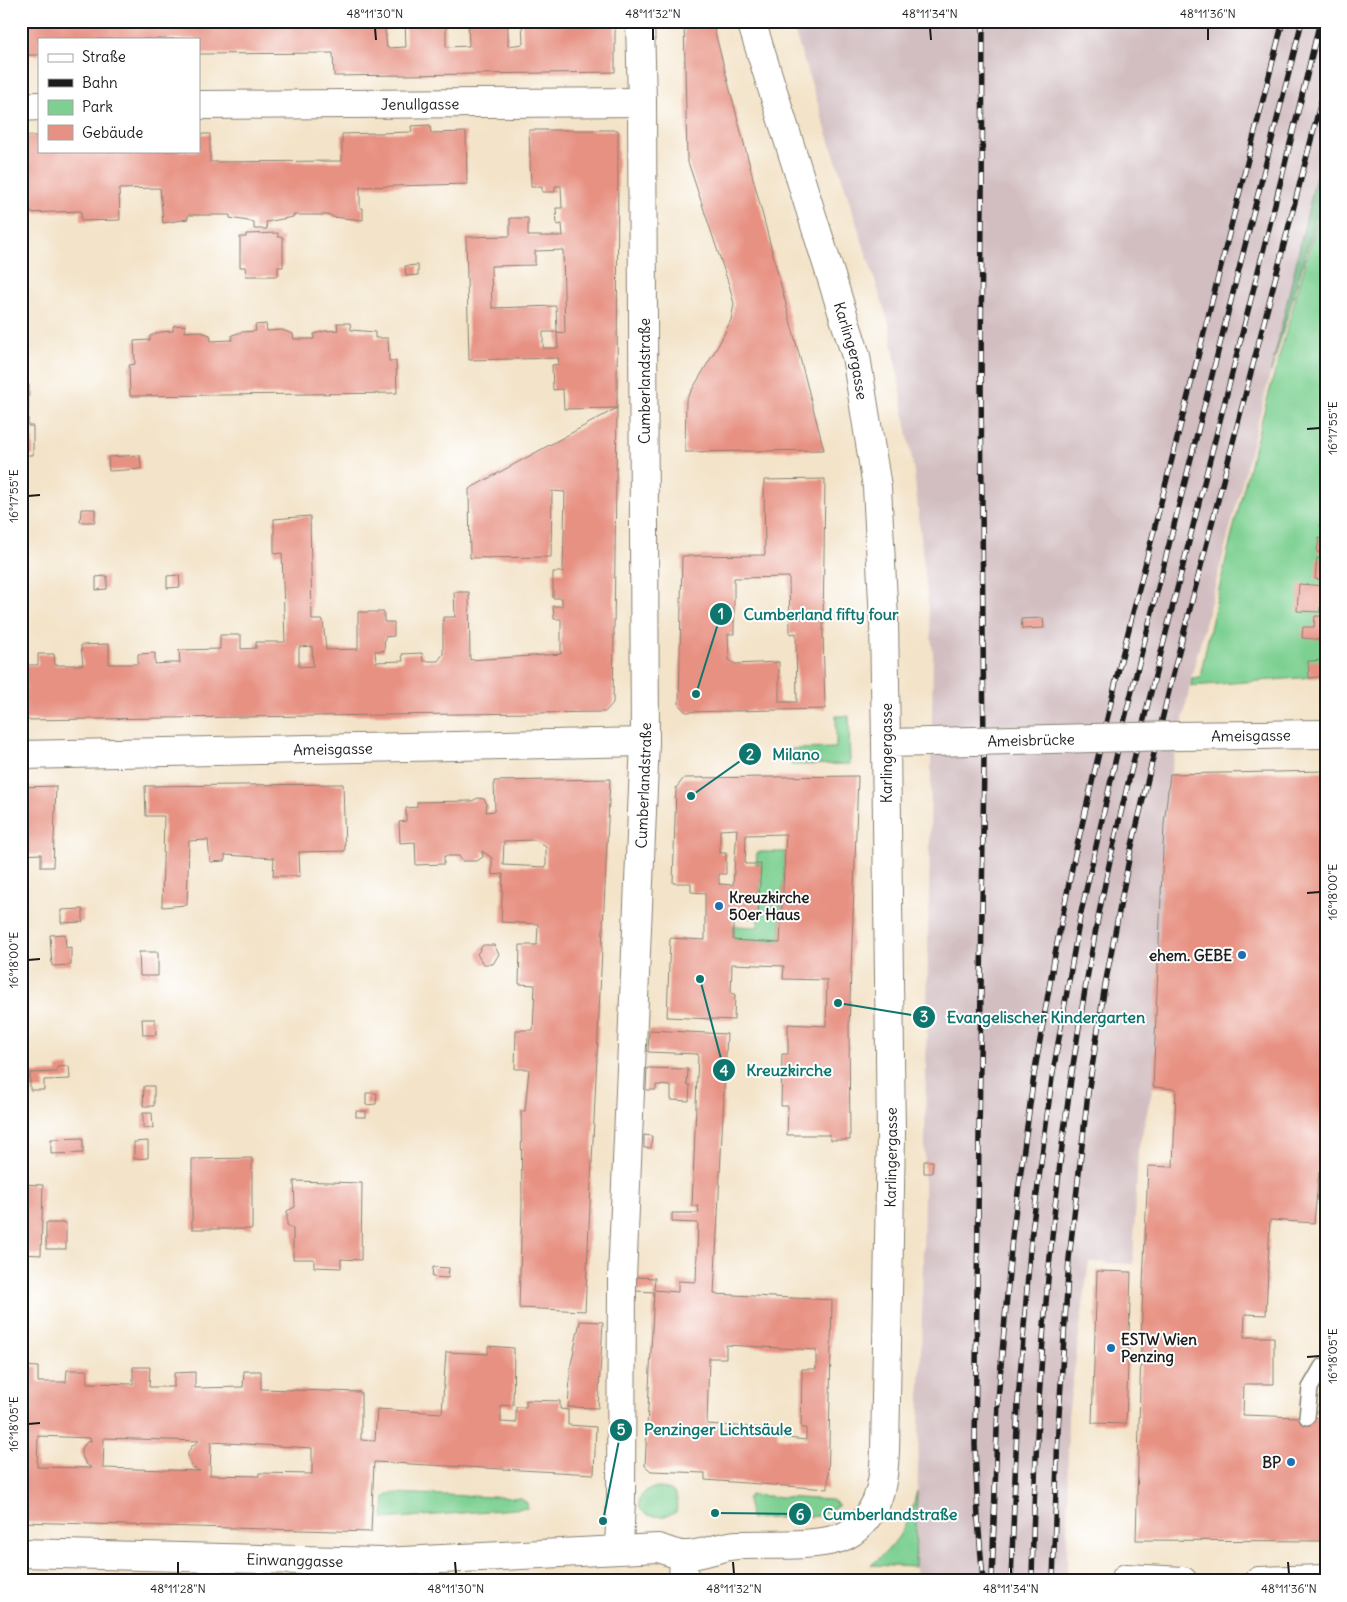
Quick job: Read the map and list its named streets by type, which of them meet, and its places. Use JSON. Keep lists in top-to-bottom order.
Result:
{
  "streets": {
    "street": [
      "Jenullgasse",
      "Karlingergasse",
      "Cumberlandstraße",
      "Ameisgasse",
      "Ameisbrücke",
      "Einwanggasse"
    ]
  },
  "crossings": [
    ["Jenullgasse", "Cumberlandstraße"],
    ["Karlingergasse", "Ameisbrücke"],
    ["Karlingergasse", "Einwanggasse"],
    ["Cumberlandstraße", "Ameisgasse"],
    ["Cumberlandstraße", "Einwanggasse"],
    ["Ameisgasse", "Ameisbrücke"]
  ],
  "places": [
    "Cumberland fifty four",
    "Milano",
    "Kreuzkirche 50er Haus",
    "ehem. GEBE",
    "Kreuzkirche",
    "Evangelischer Kindergarten",
    "ESTW Wien Penzing",
    "BP",
    "Cumberlandstraße",
    "Penzinger Lichtsäule"
  ],
  "legend": [
    "Straße",
    "Bahn",
    "Park",
    "Gebäude"
  ],
  "coordinates": [
    "48°11'30\"N",
    "48°11'32\"N",
    "48°11'34\"N",
    "48°11'36\"N",
    "16°17'55\"E",
    "16°18'00\"E",
    "16°18'05\"E",
    "48°11'28\"N"
  ]
}
